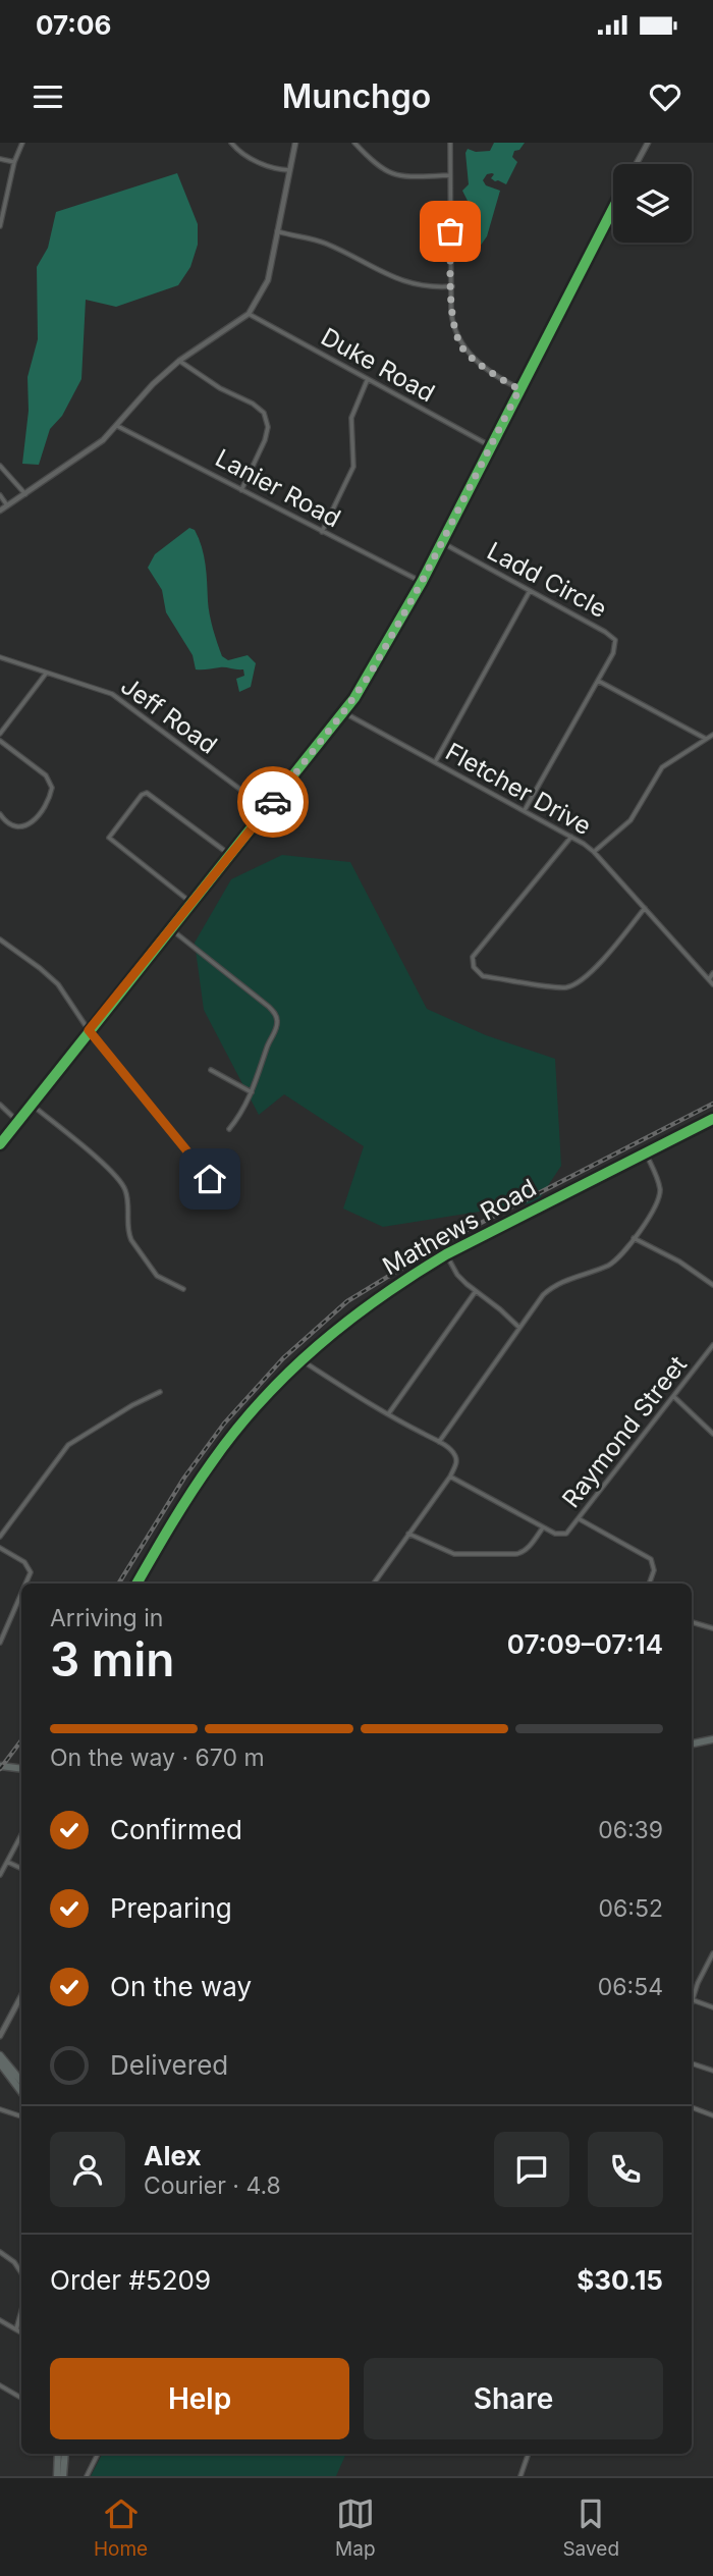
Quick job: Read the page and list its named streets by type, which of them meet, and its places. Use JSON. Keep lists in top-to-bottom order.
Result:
{
  "streets": {
    "street": [
      "Duke Road",
      "Lanier Road",
      "Ladd Circle",
      "Jeff Road",
      "Fletcher Drive",
      "Mathews Road",
      "Raymond Street"
    ]
  },
  "crossings": [
    ["Ladd Circle", "Fletcher Drive"]
  ],
  "page": {
    "status": "07:06",
    "header": "Munchgo",
    "heading": ["3 min", "Arriving in", "07:09–07:14"],
    "panel": [
      "Alex",
      "Courier · 4.8",
      "Order #5209",
      "$30.15"
    ],
    "bar": "On the way · 670 m",
    "list": [
      ["Confirmed", "06:39"],
      ["Preparing", "06:52"],
      ["On the way", "06:54"],
      "Delivered"
    ],
    "buttons": ["Help", "Share"],
    "tabs": ["Home", "Map", "Saved"]
  }
}
